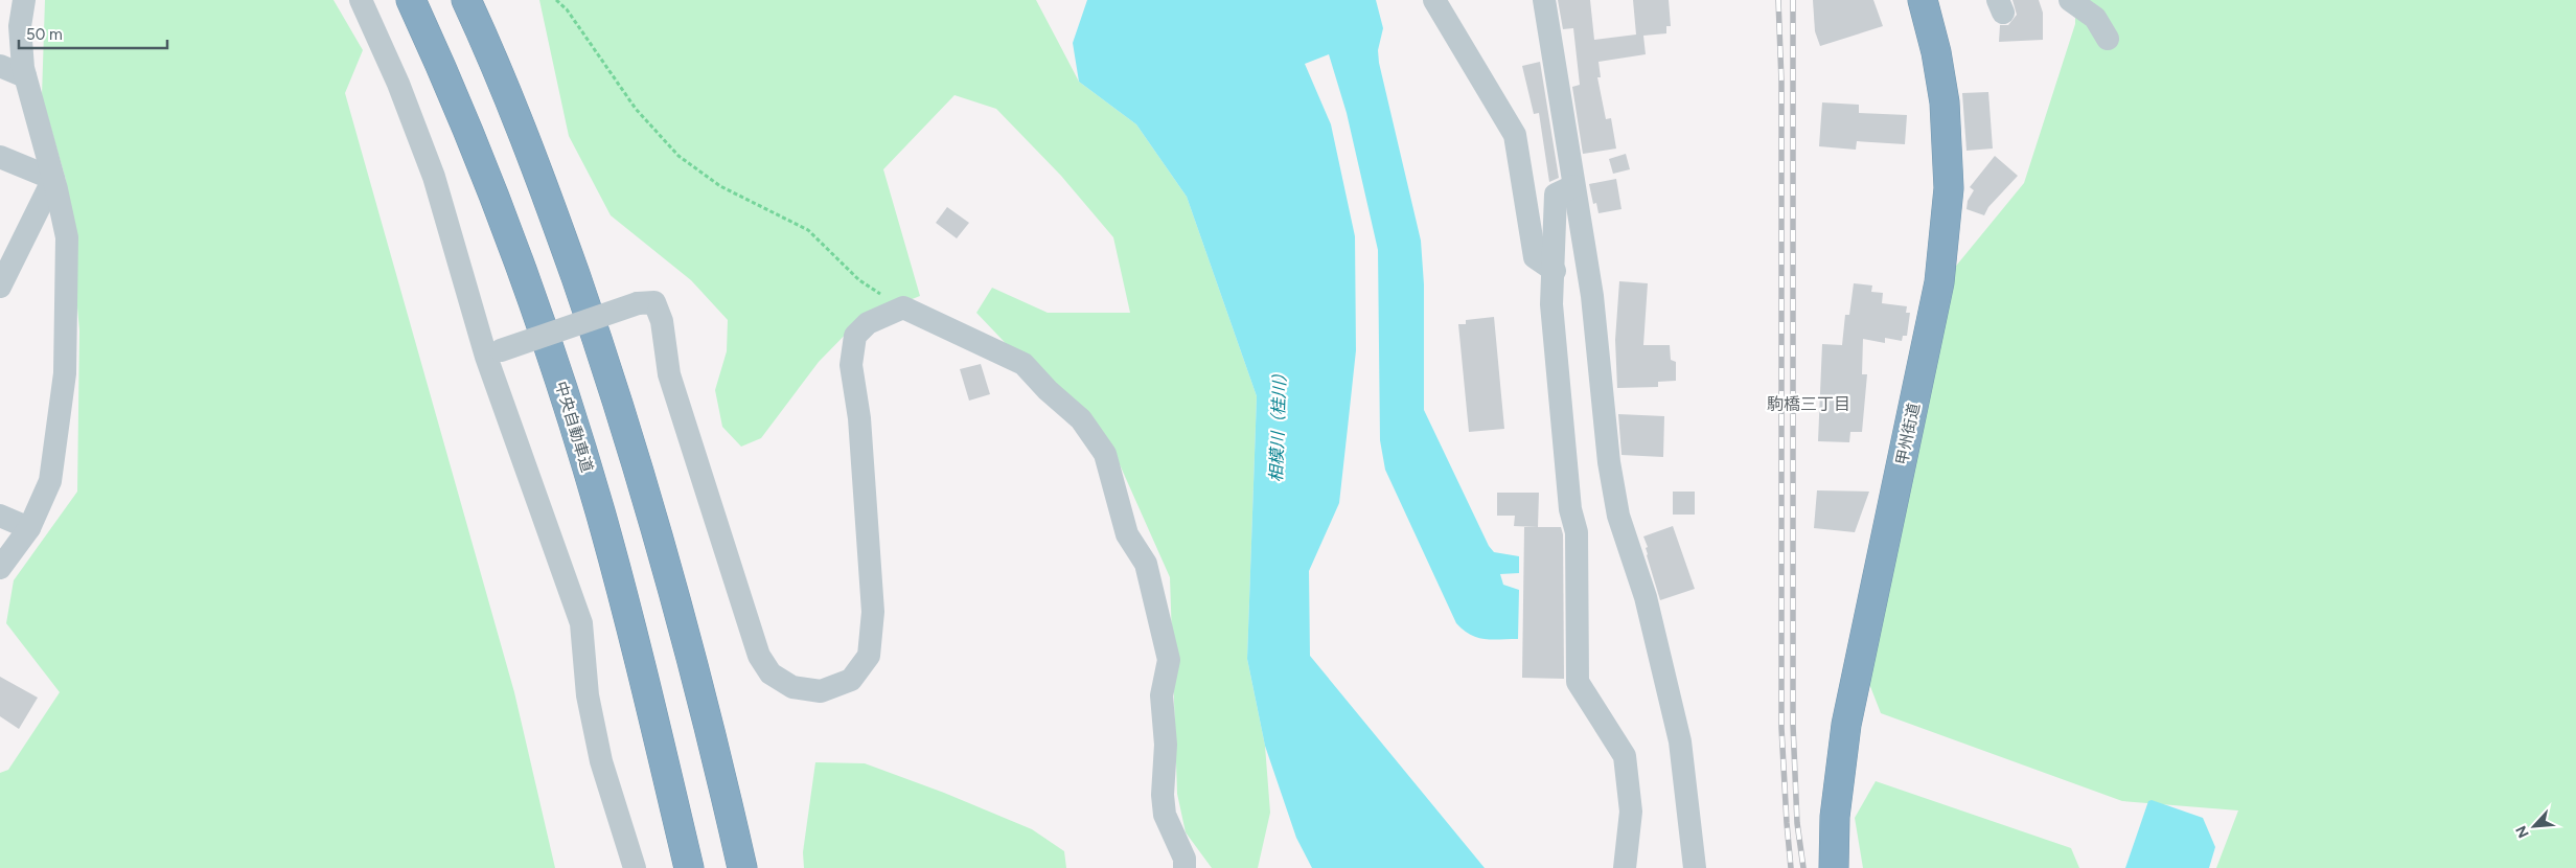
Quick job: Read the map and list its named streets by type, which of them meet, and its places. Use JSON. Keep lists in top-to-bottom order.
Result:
{
  "streets": {
    "highway": ["中央自動車道", "甲州街道"]
  },
  "districts": ["駒橋三丁目"],
  "water": ["相模川（桂川）"],
  "scale_bar": "50 m",
  "north": "bottom left"
}
